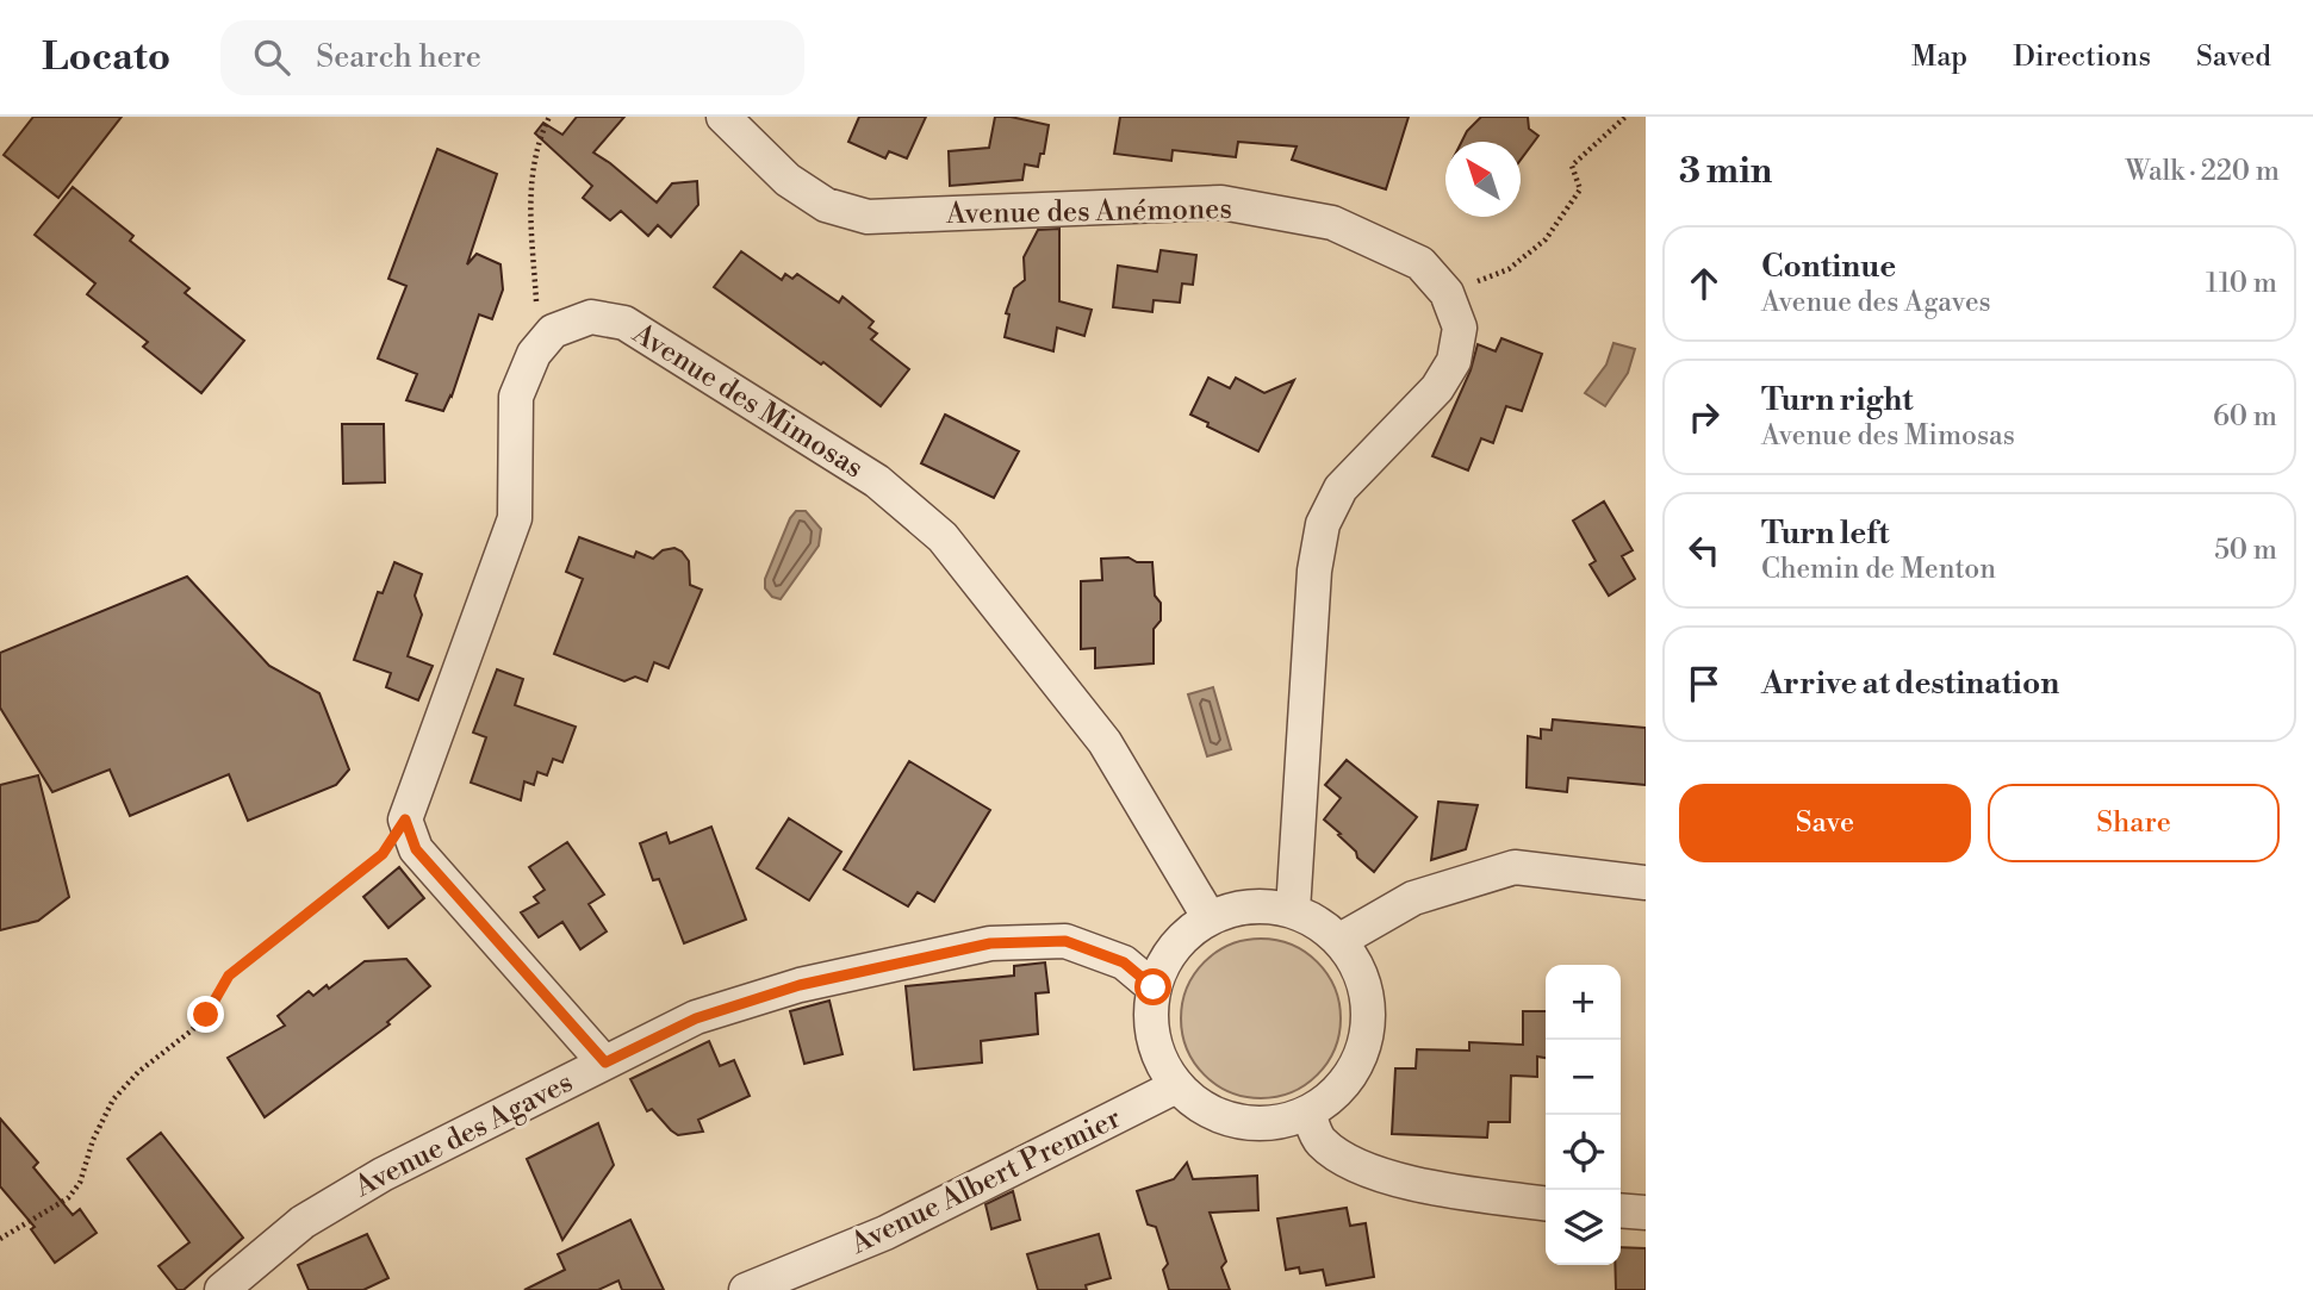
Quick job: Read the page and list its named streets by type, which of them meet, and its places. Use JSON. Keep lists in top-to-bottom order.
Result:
{
  "streets": {
    "street": [
      "Avenue des Anémones",
      "Avenue des Mimosas",
      "Avenue des Agaves",
      "Avenue Albert Premier"
    ]
  },
  "crossings": [
    ["Avenue des Anémones", "Avenue des Mimosas"],
    ["Avenue des Anémones", "Avenue des Agaves"],
    ["Avenue des Anémones", "Avenue Albert Premier"],
    ["Avenue des Mimosas", "Avenue des Agaves"],
    ["Avenue des Mimosas", "Avenue Albert Premier"],
    ["Avenue des Agaves", "Avenue Albert Premier"]
  ],
  "north": "top left",
  "page": {
    "header": "Locato",
    "search": "Search here",
    "nav": ["Map", "Directions", "Saved"],
    "heading": ["3 min", "Walk · 220 m"],
    "list": [
      ["Continue", "Avenue des Agaves", "110 m"],
      ["Turn right", "Avenue des Mimosas", "60 m"],
      ["Turn left", "Chemin de Menton", "50 m"],
      "Arrive at destination"
    ],
    "buttons": ["Save", "Share"],
    "map_buttons": ["+", "−"]
  }
}
